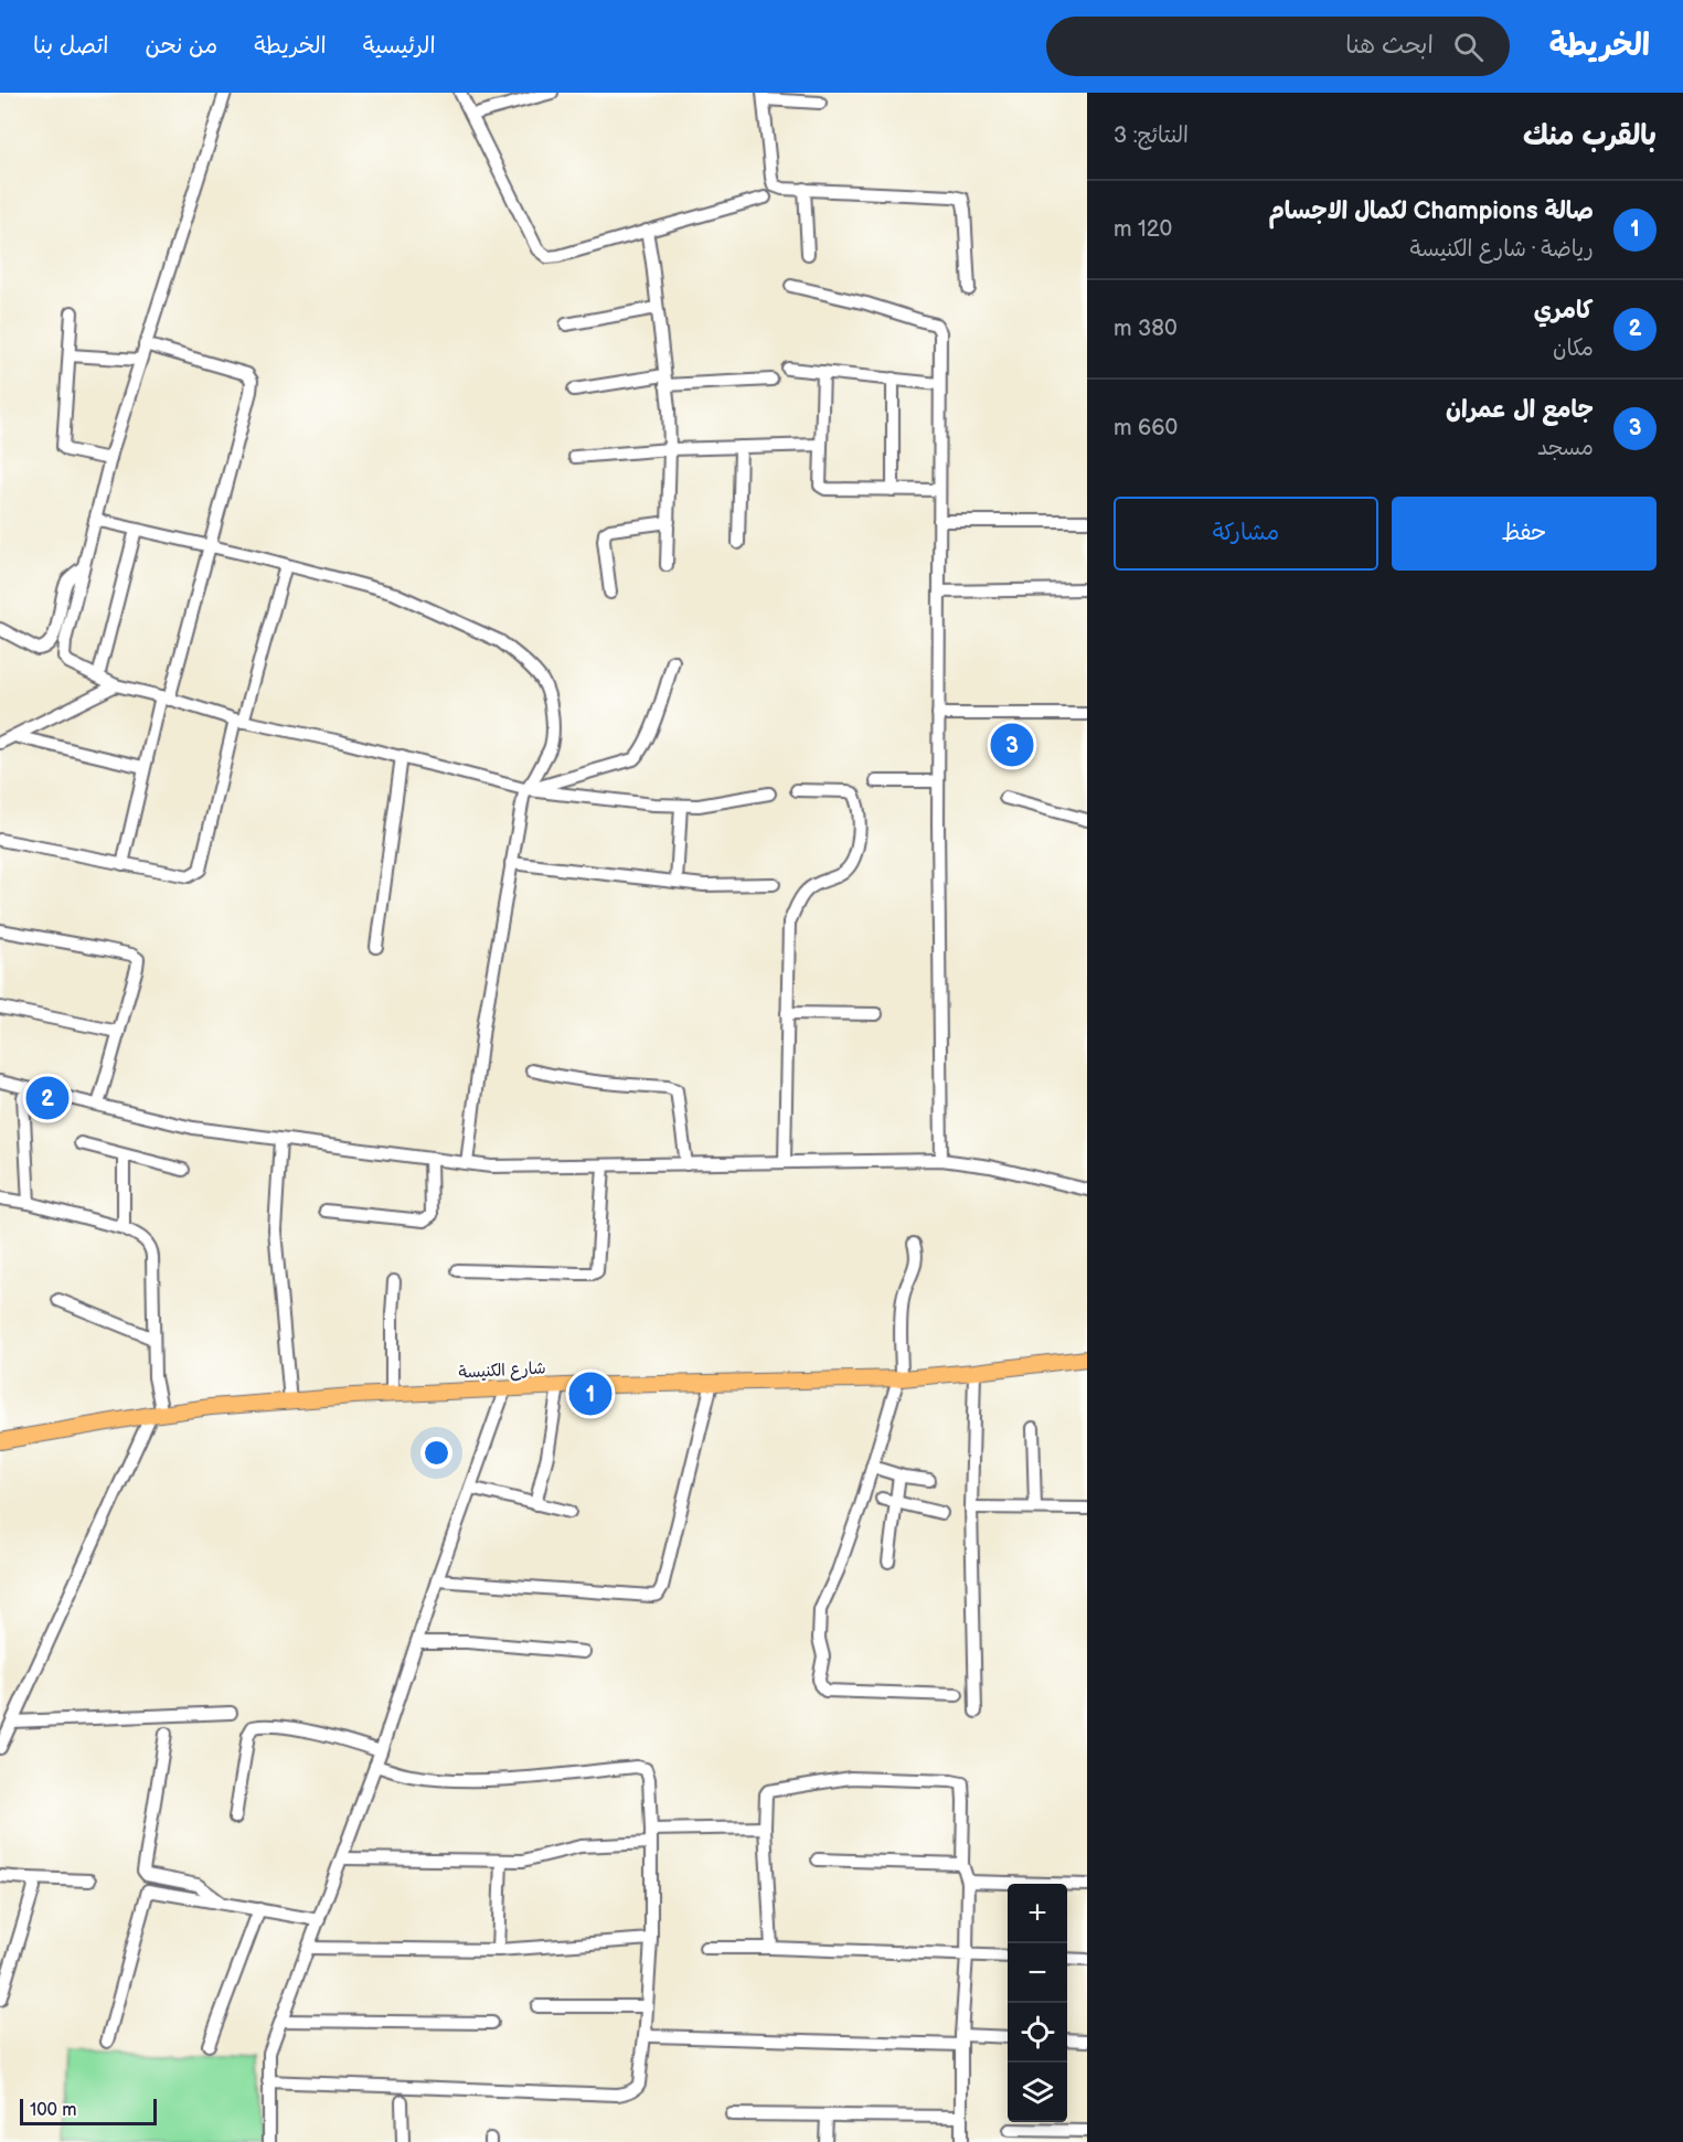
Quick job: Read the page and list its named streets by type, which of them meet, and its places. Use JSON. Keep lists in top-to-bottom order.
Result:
{
  "streets": {
    "main road": ["شارع الكنيسة"]
  },
  "scale_bar": "100 m",
  "page": {
    "header": "الخريطة",
    "search": "ابحث هنا",
    "nav": [
      "الرئيسية",
      "الخريطة",
      "من نحن",
      "اتصل بنا"
    ],
    "heading": ["بالقرب منك", "النتائج: 3"],
    "list": [
      {
        "mark": "1",
        "name": "صالة Champions لكمال الاجسام",
        "note": "رياضة · شارع الكنيسة",
        "value": "120 m"
      },
      {
        "mark": "2",
        "name": "كامري",
        "note": "مكان",
        "value": "380 m"
      },
      {
        "mark": "3",
        "name": "جامع ال عمران",
        "note": "مسجد",
        "value": "660 m"
      }
    ],
    "buttons": ["حفظ", "مشاركة"],
    "pins": ["3", "2", "1"],
    "map_buttons": ["+", "−"],
    "scale": "100 m"
  }
}
